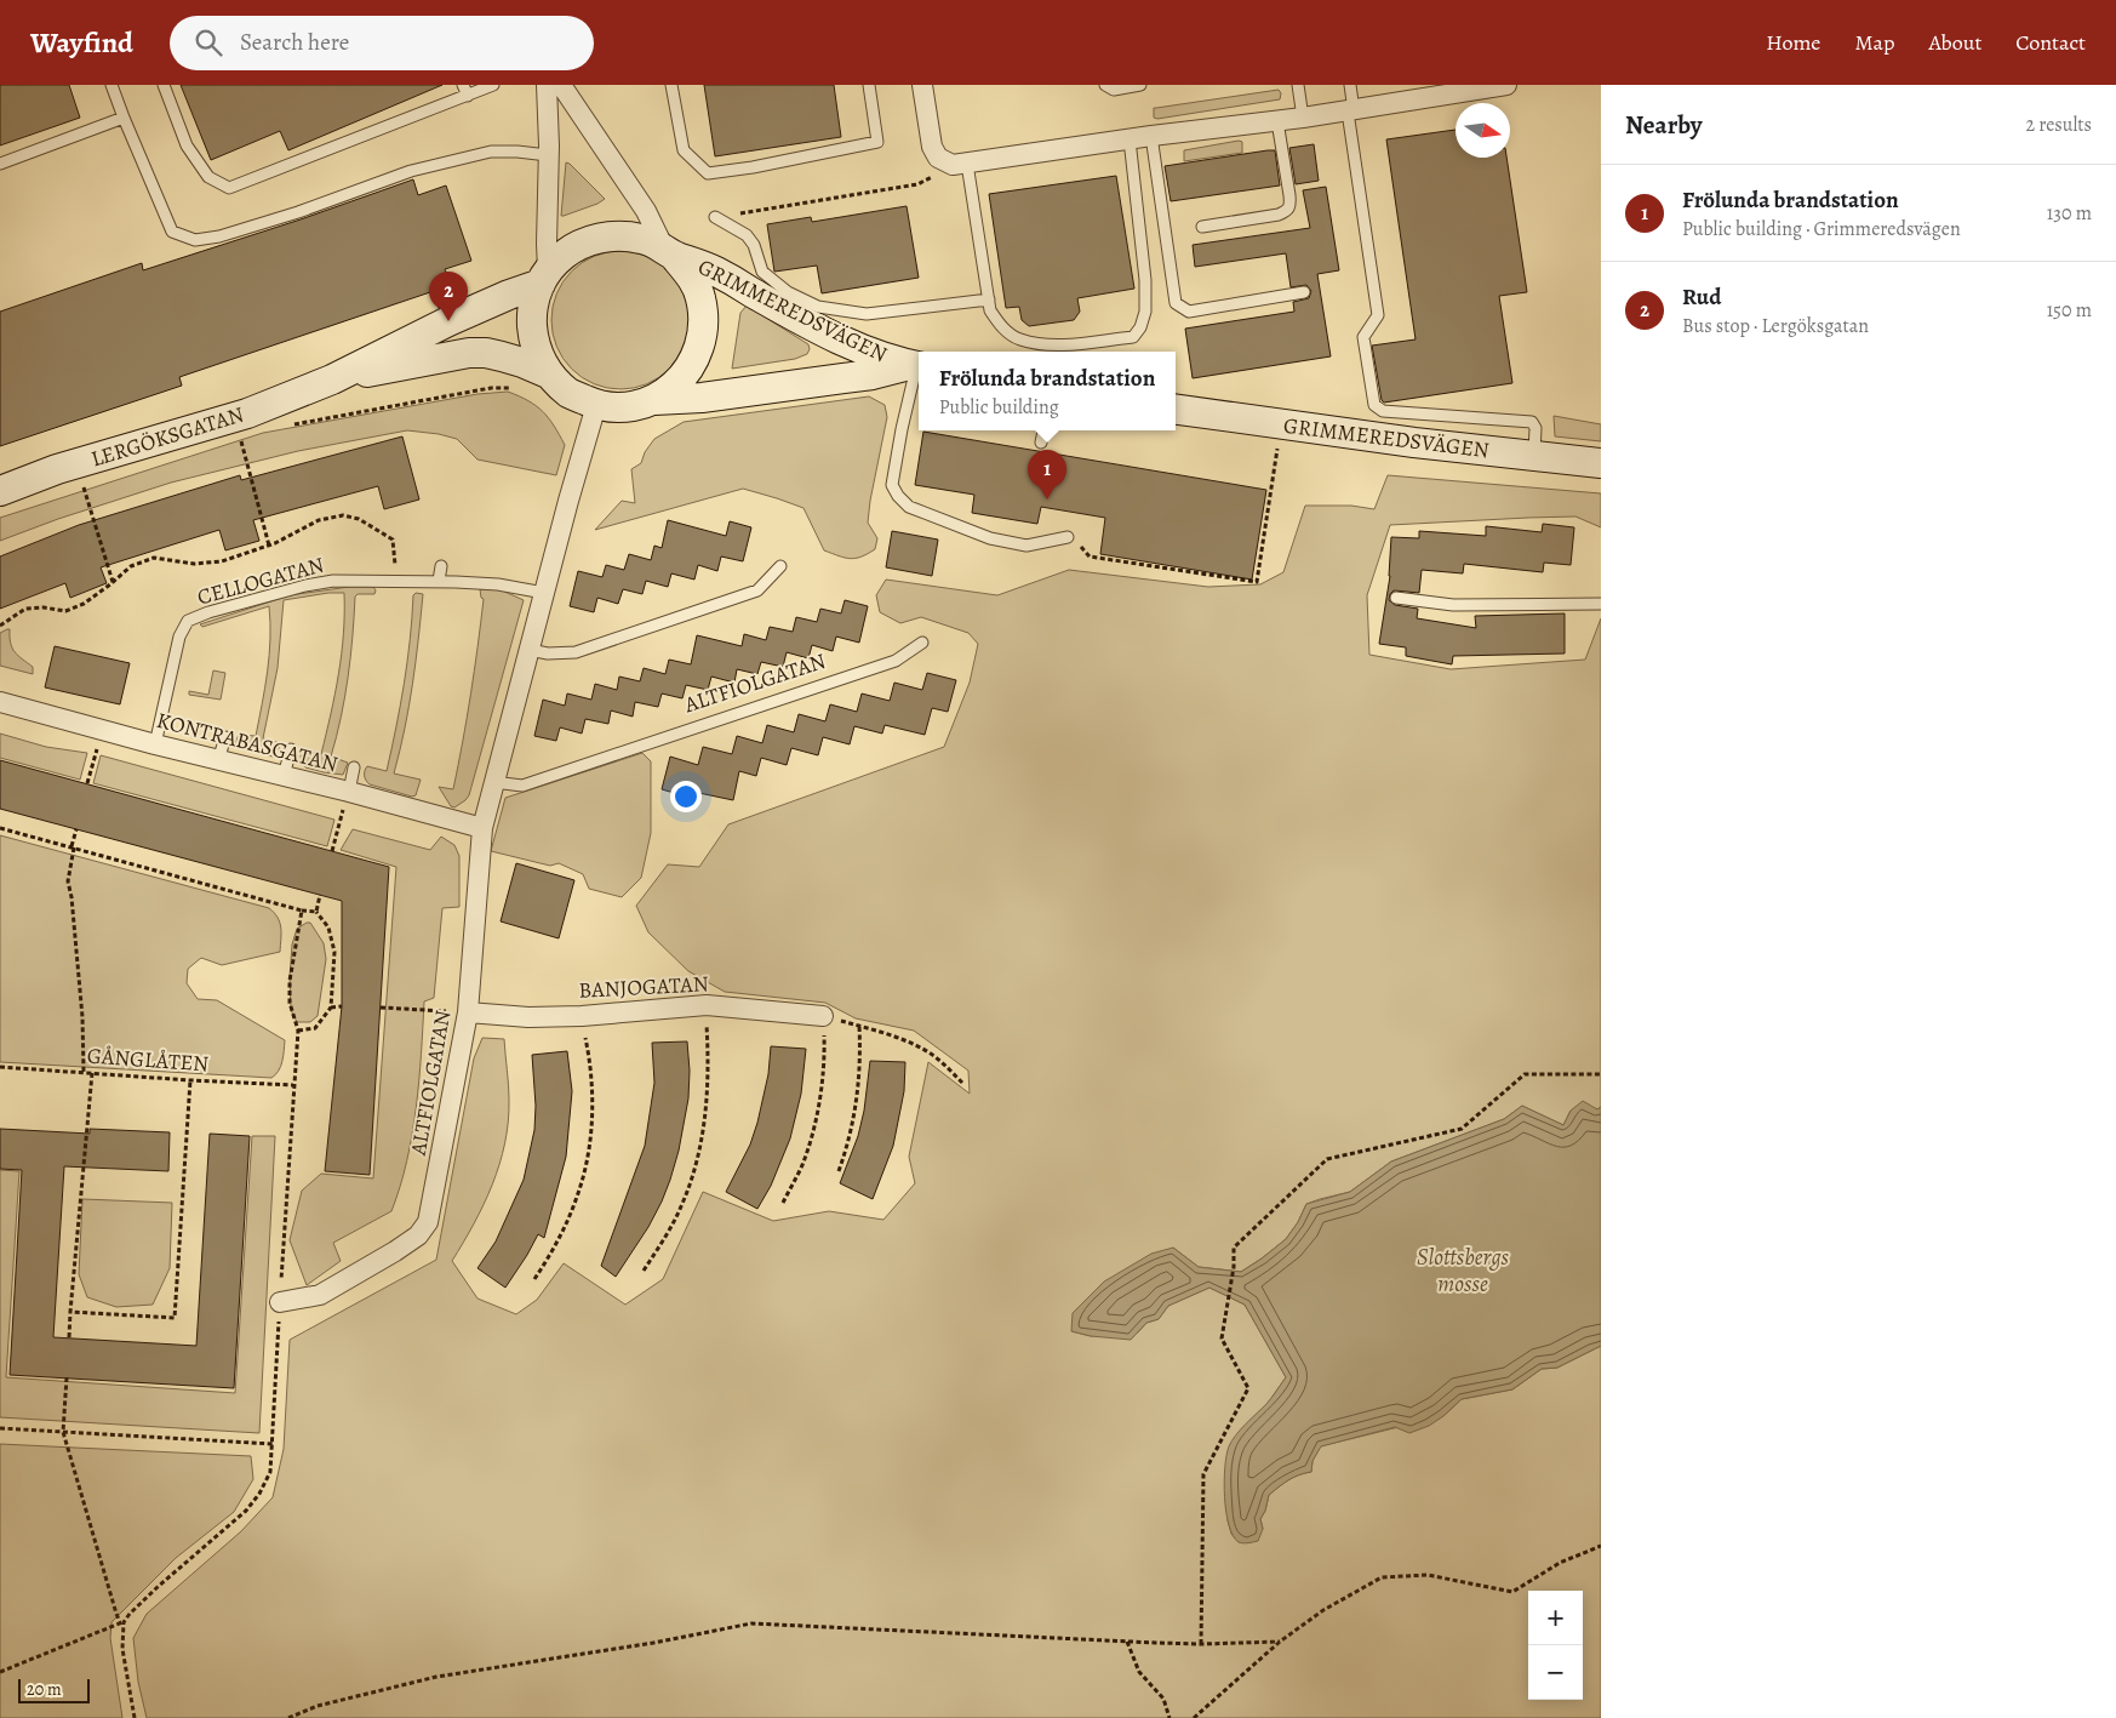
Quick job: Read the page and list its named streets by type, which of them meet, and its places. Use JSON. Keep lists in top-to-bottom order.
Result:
{
  "streets": {
    "street": [
      "GRIMMEREDSVÄGEN",
      "LERGÖKSGATAN",
      "ALTFIOLGATAN",
      "KONTRABASGATAN",
      "BANJOGATAN"
    ],
    "lane": ["CELLOGATAN"],
    "path": ["GÅNGLÅTEN"]
  },
  "crossings": [
    ["GRIMMEREDSVÄGEN", "LERGÖKSGATAN"],
    ["GRIMMEREDSVÄGEN", "ALTFIOLGATAN"],
    ["LERGÖKSGATAN", "ALTFIOLGATAN"],
    ["CELLOGATAN", "ALTFIOLGATAN"],
    ["CELLOGATAN", "KONTRABASGATAN"],
    ["ALTFIOLGATAN", "KONTRABASGATAN"],
    ["ALTFIOLGATAN", "BANJOGATAN"]
  ],
  "water": ["Slottsbergs mosse"],
  "scale_bar": "20 m",
  "north": "right",
  "page": {
    "header": "Wayfind",
    "search": "Search here",
    "nav": [
      "Home",
      "Map",
      "About",
      "Contact"
    ],
    "heading": ["Nearby", "2 results"],
    "list": [
      {
        "mark": "1",
        "name": "Frölunda brandstation",
        "note": "Public building · Grimmeredsvägen",
        "value": "130 m"
      },
      {
        "mark": "2",
        "name": "Rud",
        "note": "Bus stop · Lergöksgatan",
        "value": "150 m"
      }
    ],
    "pins": ["2", "1"],
    "popup": ["Frölunda brandstation", "Public building"],
    "map_buttons": ["+", "−"],
    "scale": "20 m"
  }
}
